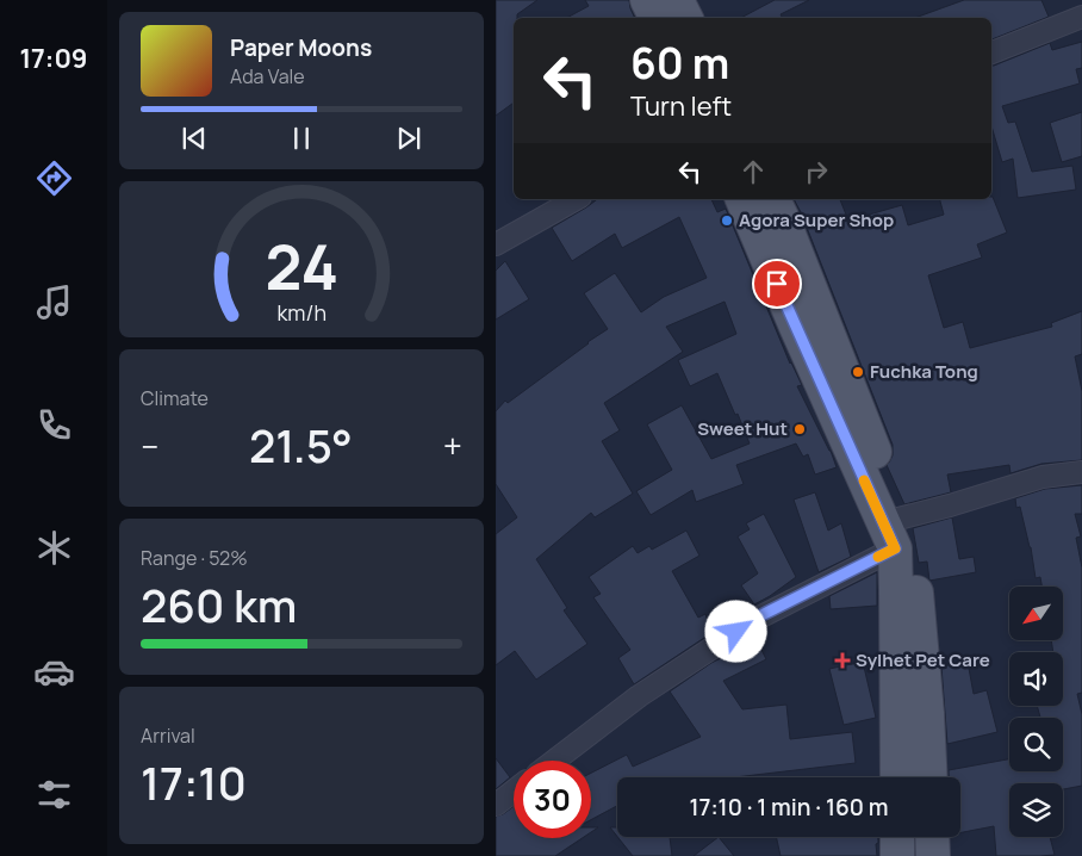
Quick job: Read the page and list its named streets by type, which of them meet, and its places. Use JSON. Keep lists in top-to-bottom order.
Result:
{
  "places": {
    "other": ["Agora Super Shop", "Fuchka Tong", "Sweet Hut"],
    "health": ["Sylhet Pet Care"]
  },
  "north": "bottom left",
  "page": {
    "tabs": "17:09",
    "turn": ["60 m", "Turn left"],
    "song": ["Paper Moons", "Ada Vale"],
    "tile": [
      "Climate",
      ["Range · 52%", "260 km"],
      ["Arrival", "17:10"]
    ],
    "heat": ["−", "21.5°", "+"],
    "limit": "30",
    "trip": "17:10 · 1 min · 160 m",
    "gauge": ["24", "km/h"]
  }
}
